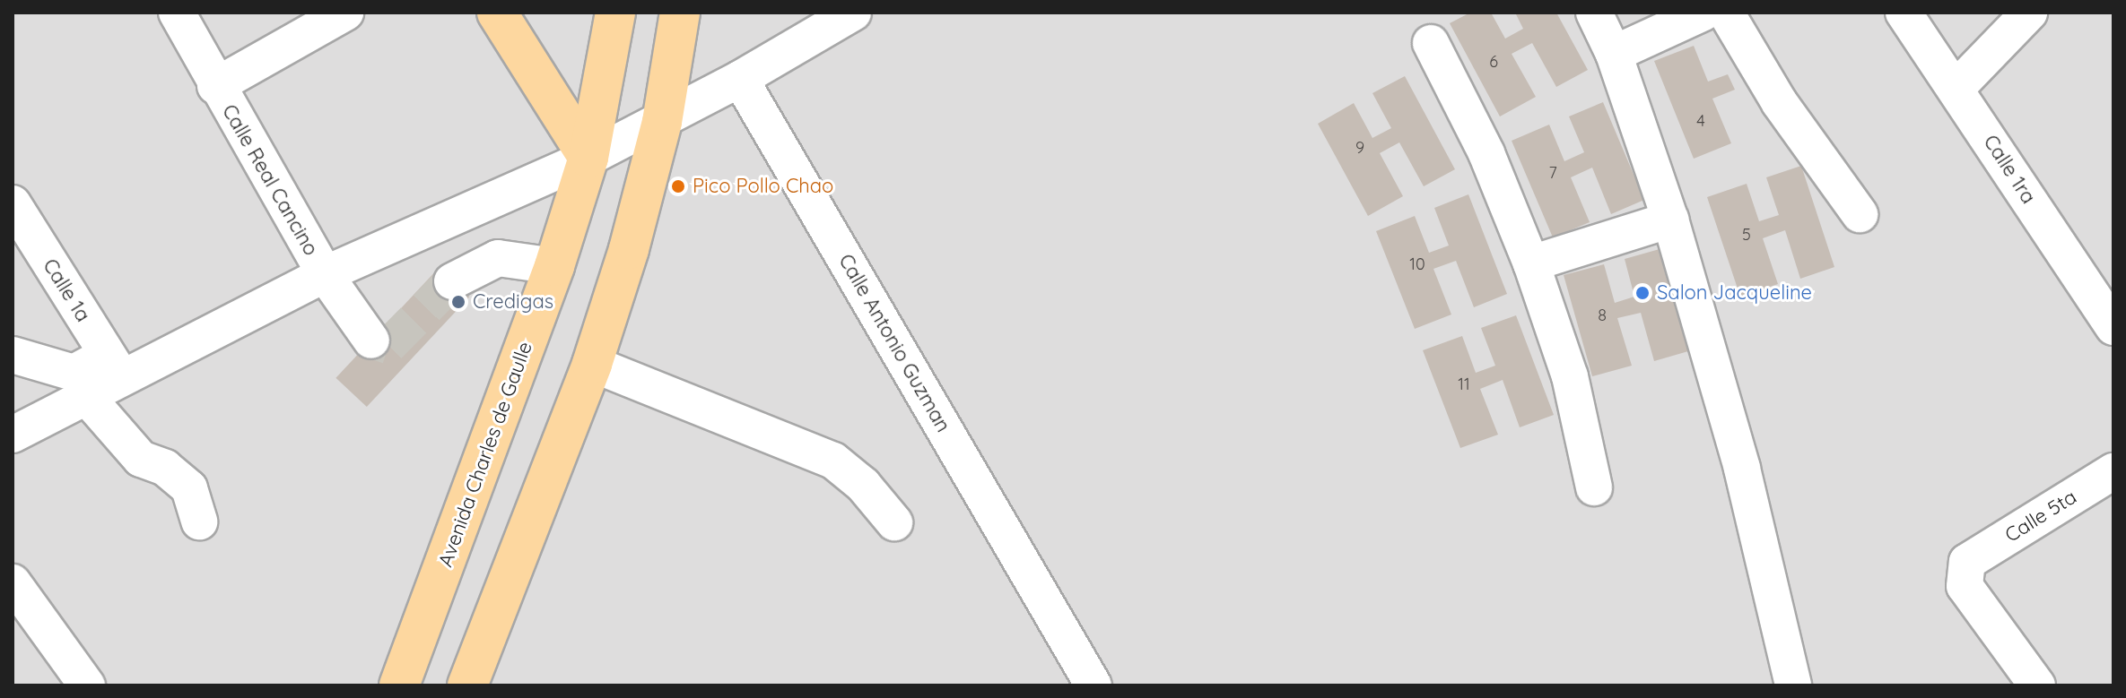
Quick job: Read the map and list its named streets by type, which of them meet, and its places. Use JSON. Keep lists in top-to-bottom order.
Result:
{
  "streets": {
    "main road": ["Avenida Charles de Gaulle"],
    "street": [
      "Calle 1ra",
      "Calle Real Cancino",
      "Calle 1a",
      "Calle Antonio Guzman",
      "Calle 5ta"
    ]
  },
  "places": ["Pico Pollo Chao", "Salon Jacqueline", "Credigas"],
  "house_numbers": [
    "6",
    "4",
    "9",
    "7",
    "5",
    "10",
    "8",
    "11"
  ]
}
